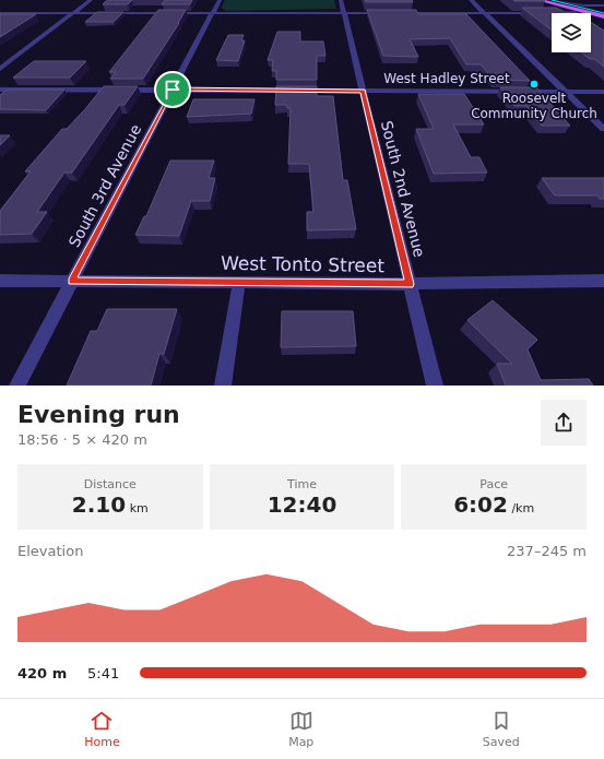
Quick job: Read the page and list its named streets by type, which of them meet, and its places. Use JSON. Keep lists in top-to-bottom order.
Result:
{
  "streets": {
    "street": [
      "West Hadley Street",
      "South 3rd Avenue",
      "South 2nd Avenue",
      "West Tonto Street"
    ]
  },
  "crossings": [
    ["West Hadley Street", "South 3rd Avenue"],
    ["West Hadley Street", "South 2nd Avenue"],
    ["South 3rd Avenue", "West Tonto Street"],
    ["South 2nd Avenue", "West Tonto Street"]
  ],
  "places": ["Roosevelt Community Church"],
  "page": {
    "heading": ["Evening run", "18:56 · 5 × 420 m"],
    "stats": [
      ["Distance", "2.10 km"],
      ["Time", "12:40"],
      ["Pace", "6:02 /km"]
    ],
    "chart": ["Elevation", "237–245 m"],
    "list": [
      {
        "name": "420 m",
        "note": "5:41"
      }
    ],
    "tabs": ["Home", "Map", "Saved"]
  }
}
